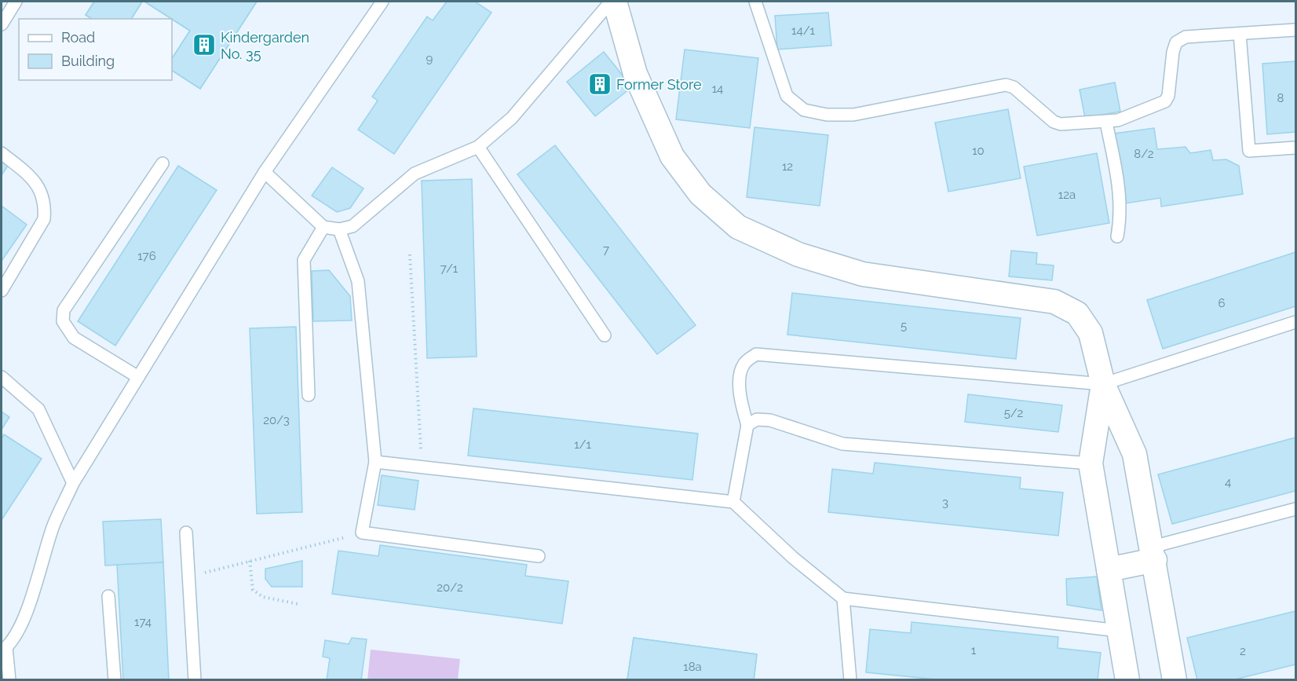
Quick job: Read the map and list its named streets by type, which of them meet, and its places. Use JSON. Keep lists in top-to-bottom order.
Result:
{
  "places": {
    "building": ["Kindergarden No. 35", "Former Store"]
  },
  "house_numbers": [
    "14/1",
    "9",
    "14",
    "8",
    "10",
    "8/2",
    "12",
    "12a",
    "7",
    "176",
    "7/1",
    "6",
    "5",
    "5/2",
    "20/3",
    "1/1",
    "4",
    "3",
    "20/2",
    "174",
    "1",
    "2",
    "18a"
  ],
  "legend": ["Road", "Building"]
}
